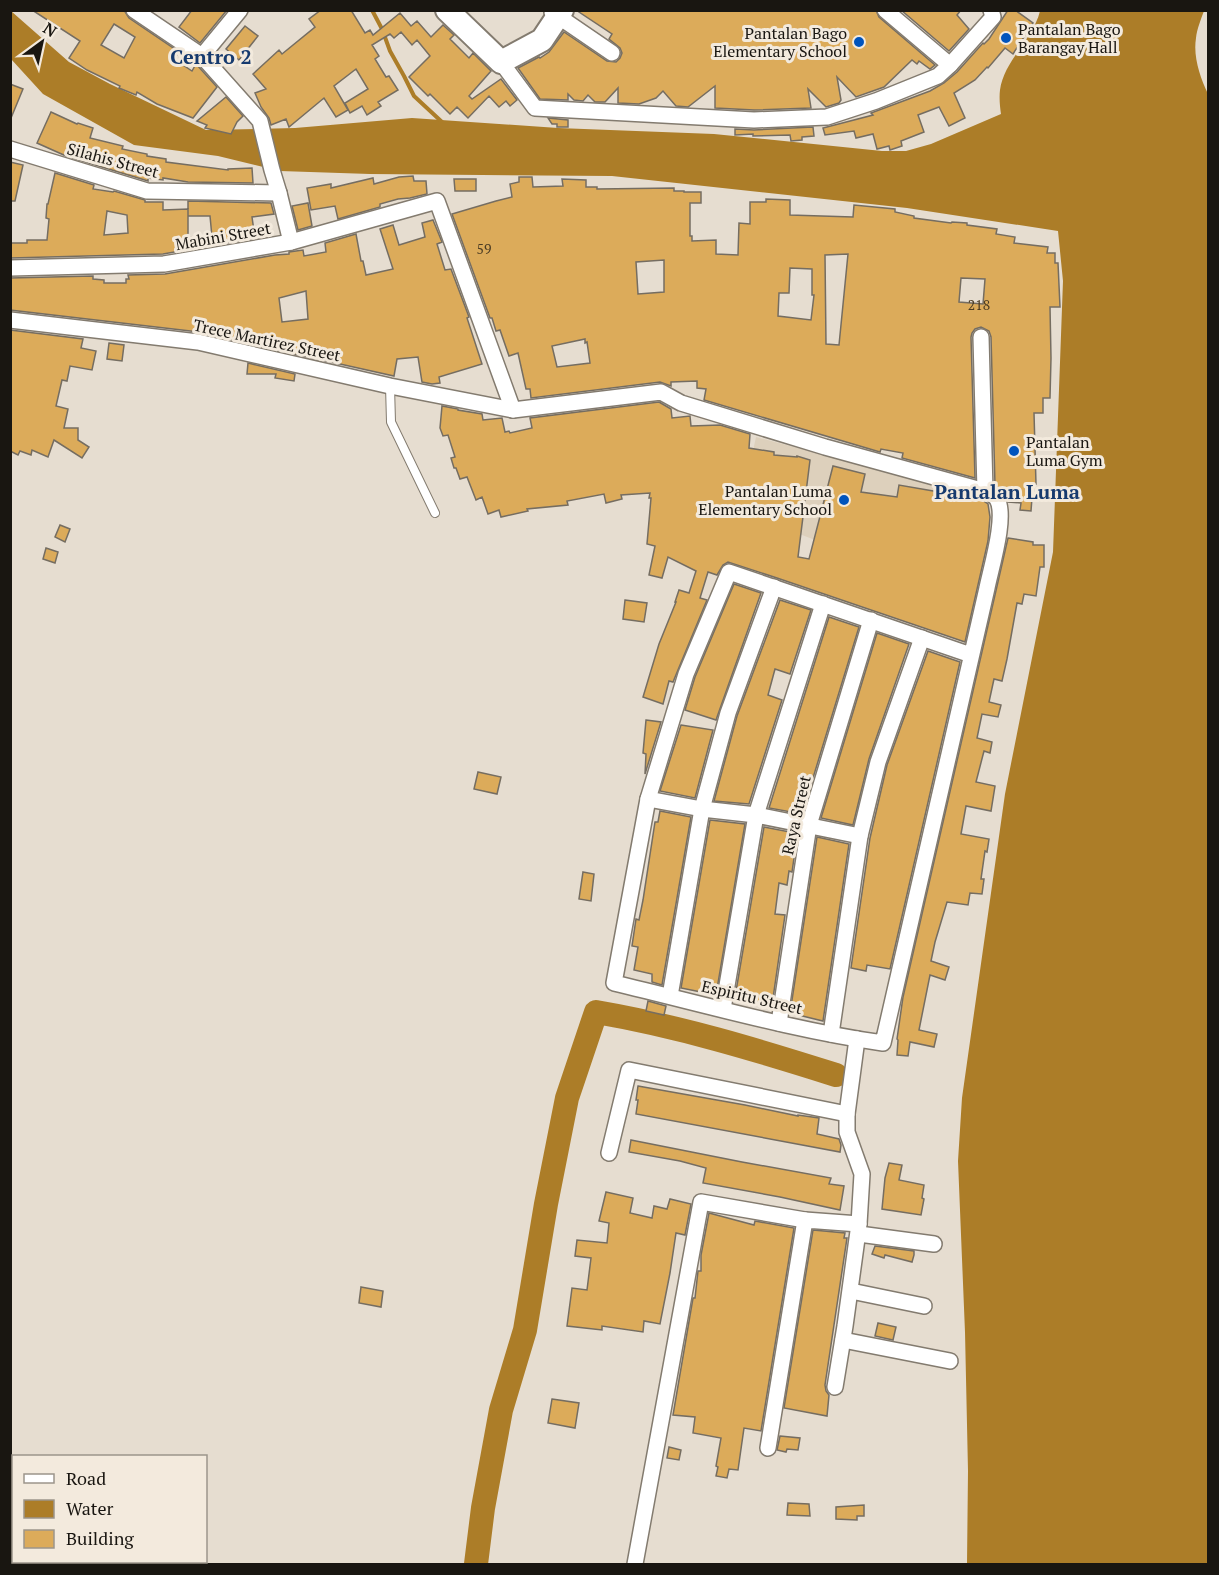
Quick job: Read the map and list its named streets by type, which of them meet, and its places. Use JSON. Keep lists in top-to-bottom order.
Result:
{
  "streets": {
    "street": [
      "Silahis Street",
      "Mabini Street",
      "Trece Martirez Street",
      "Raya Street",
      "Espiritu Street"
    ]
  },
  "crossings": [
    ["Mabini Street", "Trece Martirez Street"],
    ["Raya Street", "Espiritu Street"]
  ],
  "districts": ["Centro 2", "Pantalan Luma"],
  "places": [
    "Pantalan Bago Barangay Hall",
    "Pantalan Bago Elementary School",
    "Pantalan Luma Gym",
    "Pantalan Luma Elementary School"
  ],
  "house_numbers": ["59", "218"],
  "legend": ["Road", "Water", "Building"],
  "north": "top right"
}
